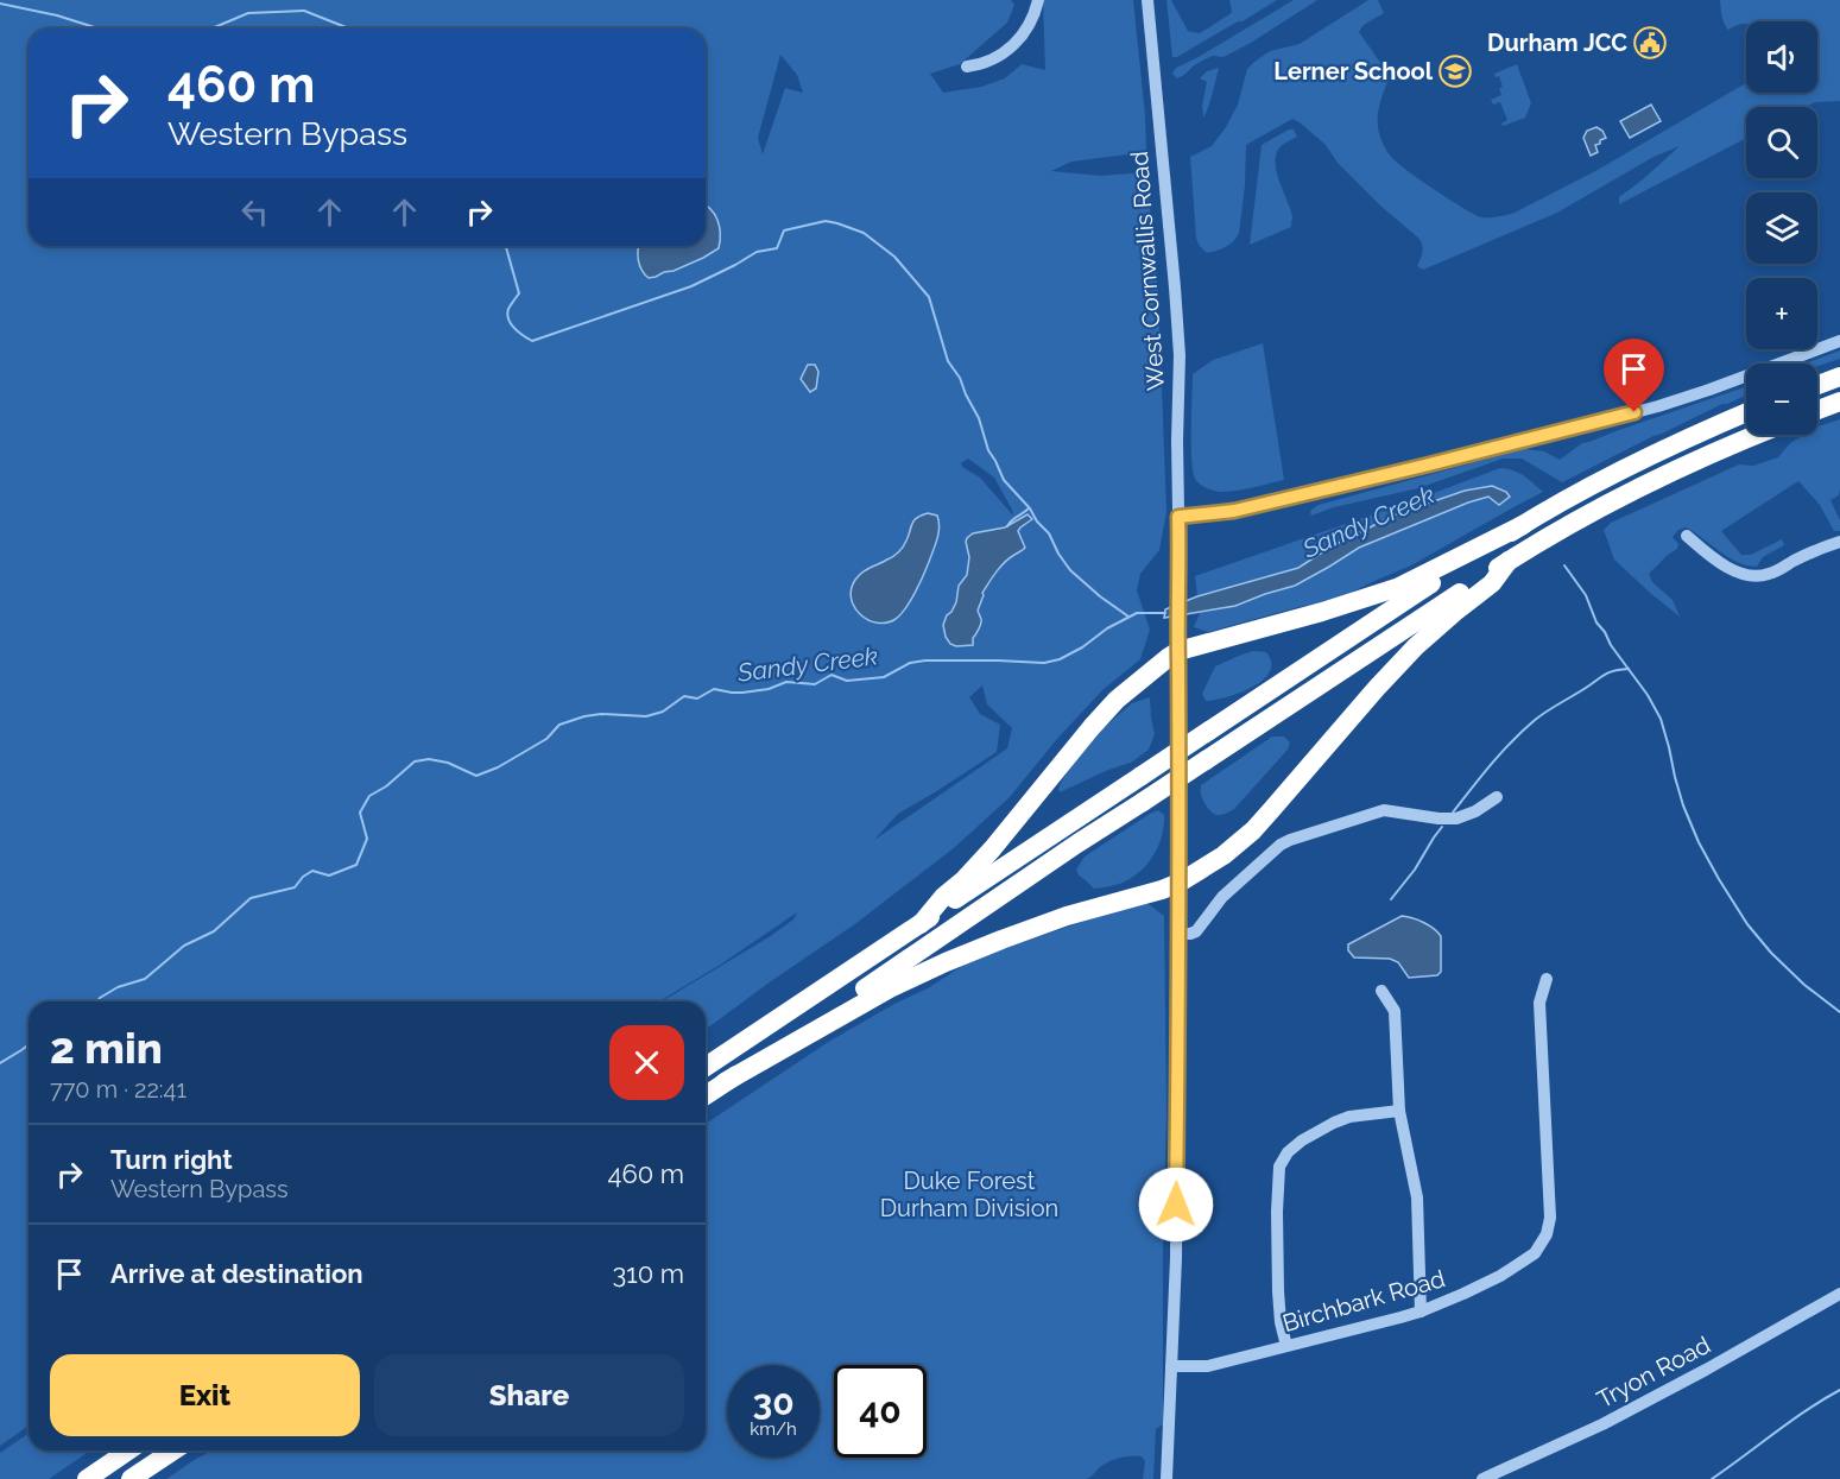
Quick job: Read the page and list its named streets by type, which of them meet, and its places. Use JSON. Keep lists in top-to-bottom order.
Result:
{
  "streets": {
    "street": ["West Cornwallis Road", "Birchbark Road", "Tryon Road"]
  },
  "crossings": [
    ["West Cornwallis Road", "Birchbark Road"]
  ],
  "water": ["Sandy Creek"],
  "parks": ["Duke Forest Durham Division"],
  "places": {
    "public building": ["Durham JCC"],
    "school or university": ["Lerner School"]
  },
  "page": {
    "map_buttons": ["+", "−"],
    "turn": ["460 m", "Western Bypass"],
    "heading": ["2 min", "770 m · 22:41"],
    "list": [
      {
        "name": "Turn right",
        "note": "Western Bypass",
        "value": "460 m"
      },
      {
        "name": "Arrive at destination",
        "value": "310 m"
      }
    ],
    "buttons": ["Exit", "Share"],
    "speed": "30 km/h",
    "limit": "40"
  }
}
